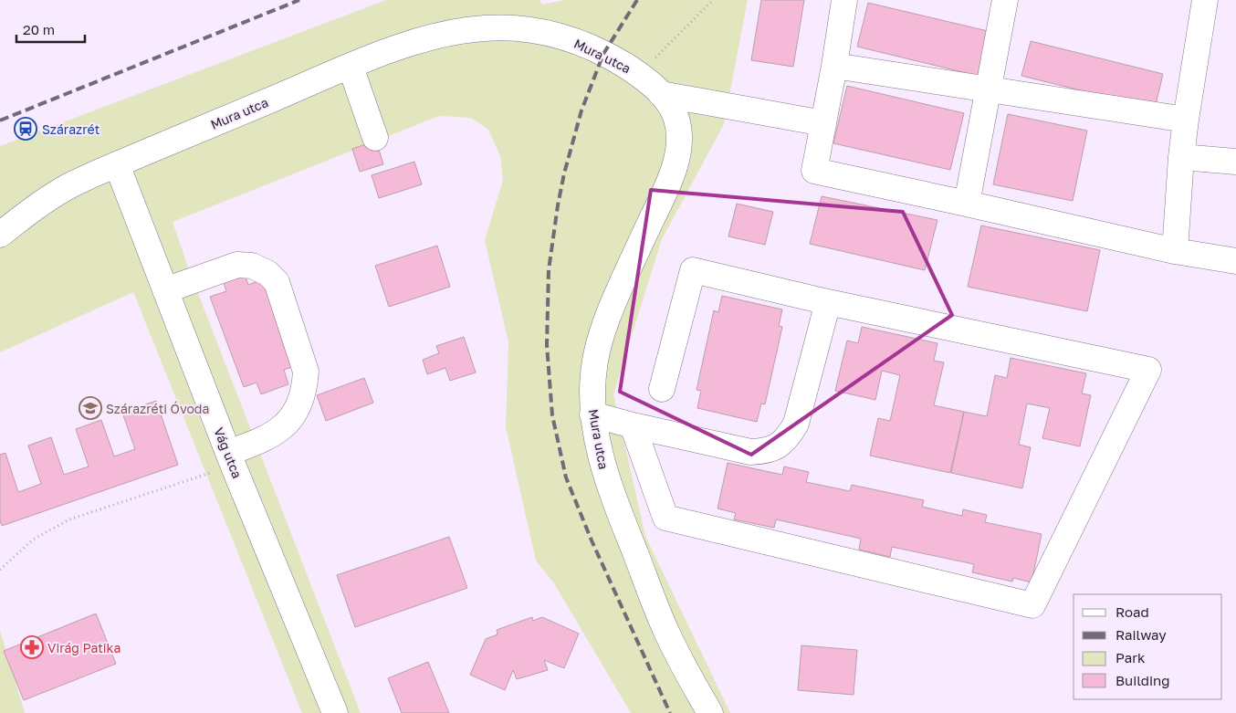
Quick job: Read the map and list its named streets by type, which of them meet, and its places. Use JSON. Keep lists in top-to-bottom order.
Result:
{
  "streets": {
    "street": ["Mura utca", "Vág utca"]
  },
  "crossings": [
    ["Mura utca", "Vág utca"]
  ],
  "places": {
    "station": ["Szárazrét"],
    "school or university": ["Szárazréti Óvoda"],
    "pharmacy": ["Virág Patika"]
  },
  "legend": [
    "Road",
    "Railway",
    "Park",
    "Building"
  ],
  "scale_bar": "20 m"
}
